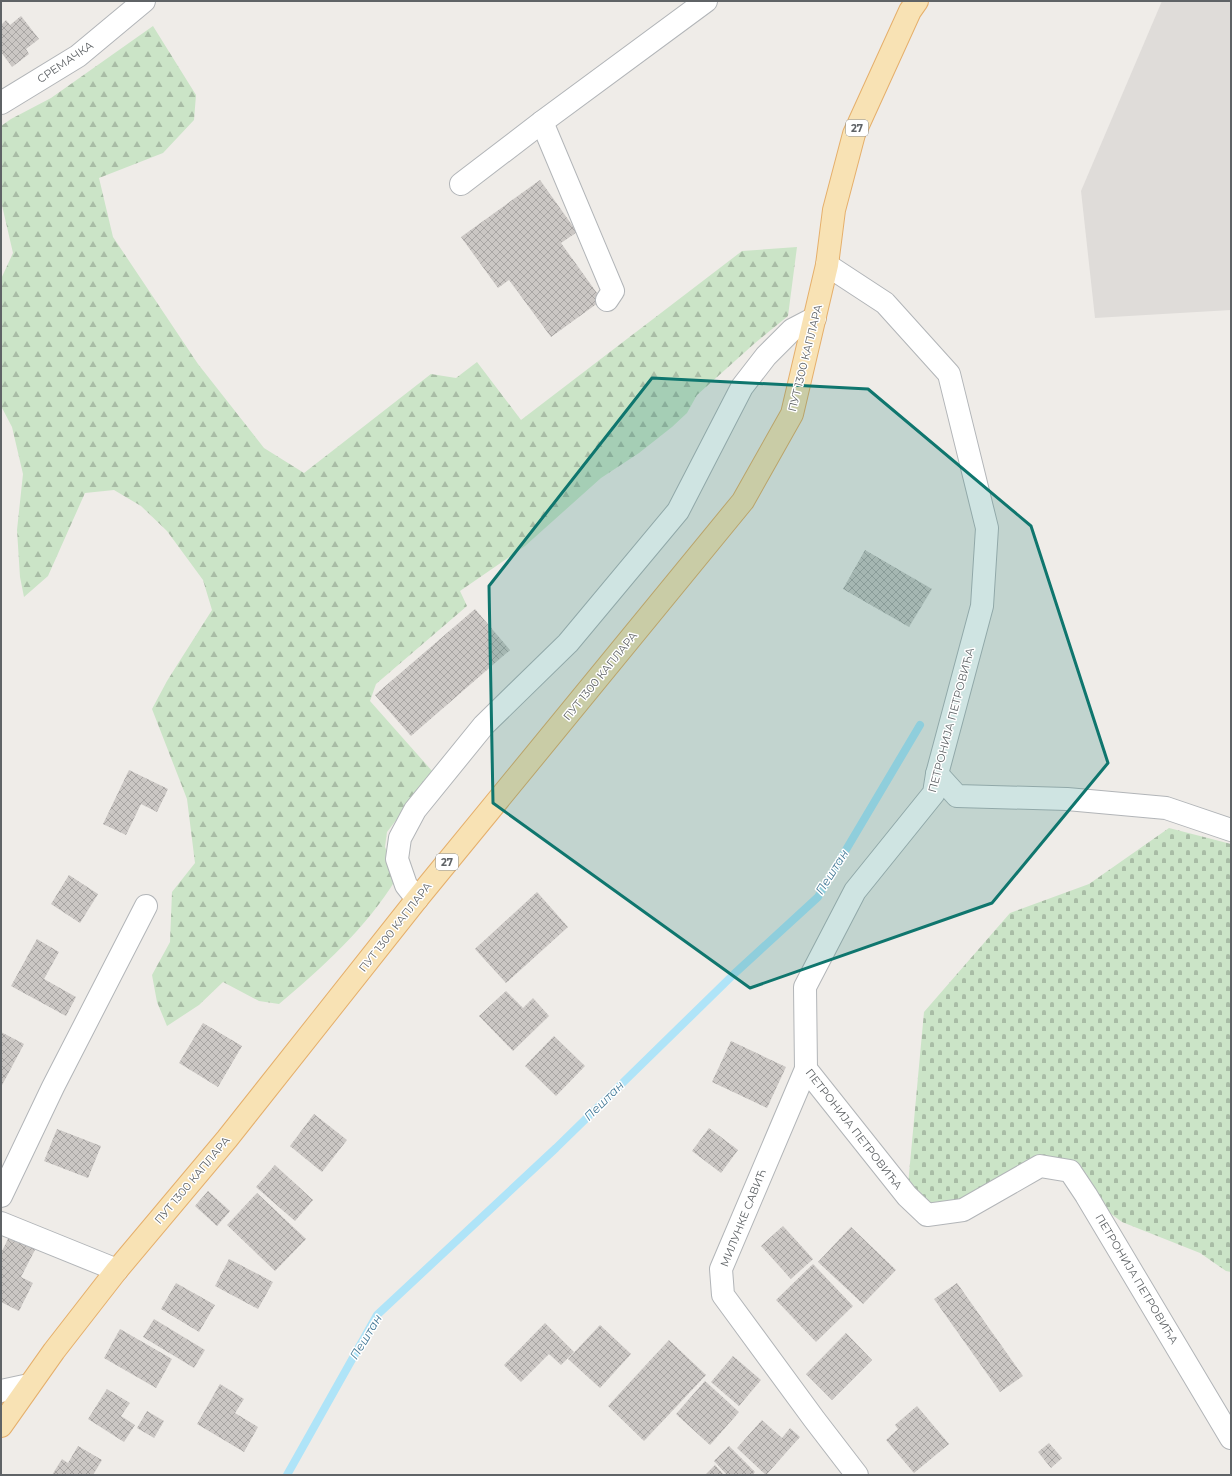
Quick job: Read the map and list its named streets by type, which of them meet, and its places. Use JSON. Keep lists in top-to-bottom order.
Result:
{
  "streets": {
    "main road": ["27", "ПУТ 1300 КАПЛАРА"],
    "street": ["СРЕМАЧКА", "ПЕТРОНИЈА ПЕТРОВИЋА", "МИЛУНКЕ САВИЋ"]
  },
  "crossings": [
    ["27", "ПУТ 1300 КАПЛАРА"],
    ["27", "ПЕТРОНИЈА ПЕТРОВИЋА"],
    ["ПУТ 1300 КАПЛАРА", "ПЕТРОНИЈА ПЕТРОВИЋА"],
    ["ПЕТРОНИЈА ПЕТРОВИЋА", "МИЛУНКЕ САВИЋ"]
  ],
  "water": ["Пештан"]
}
